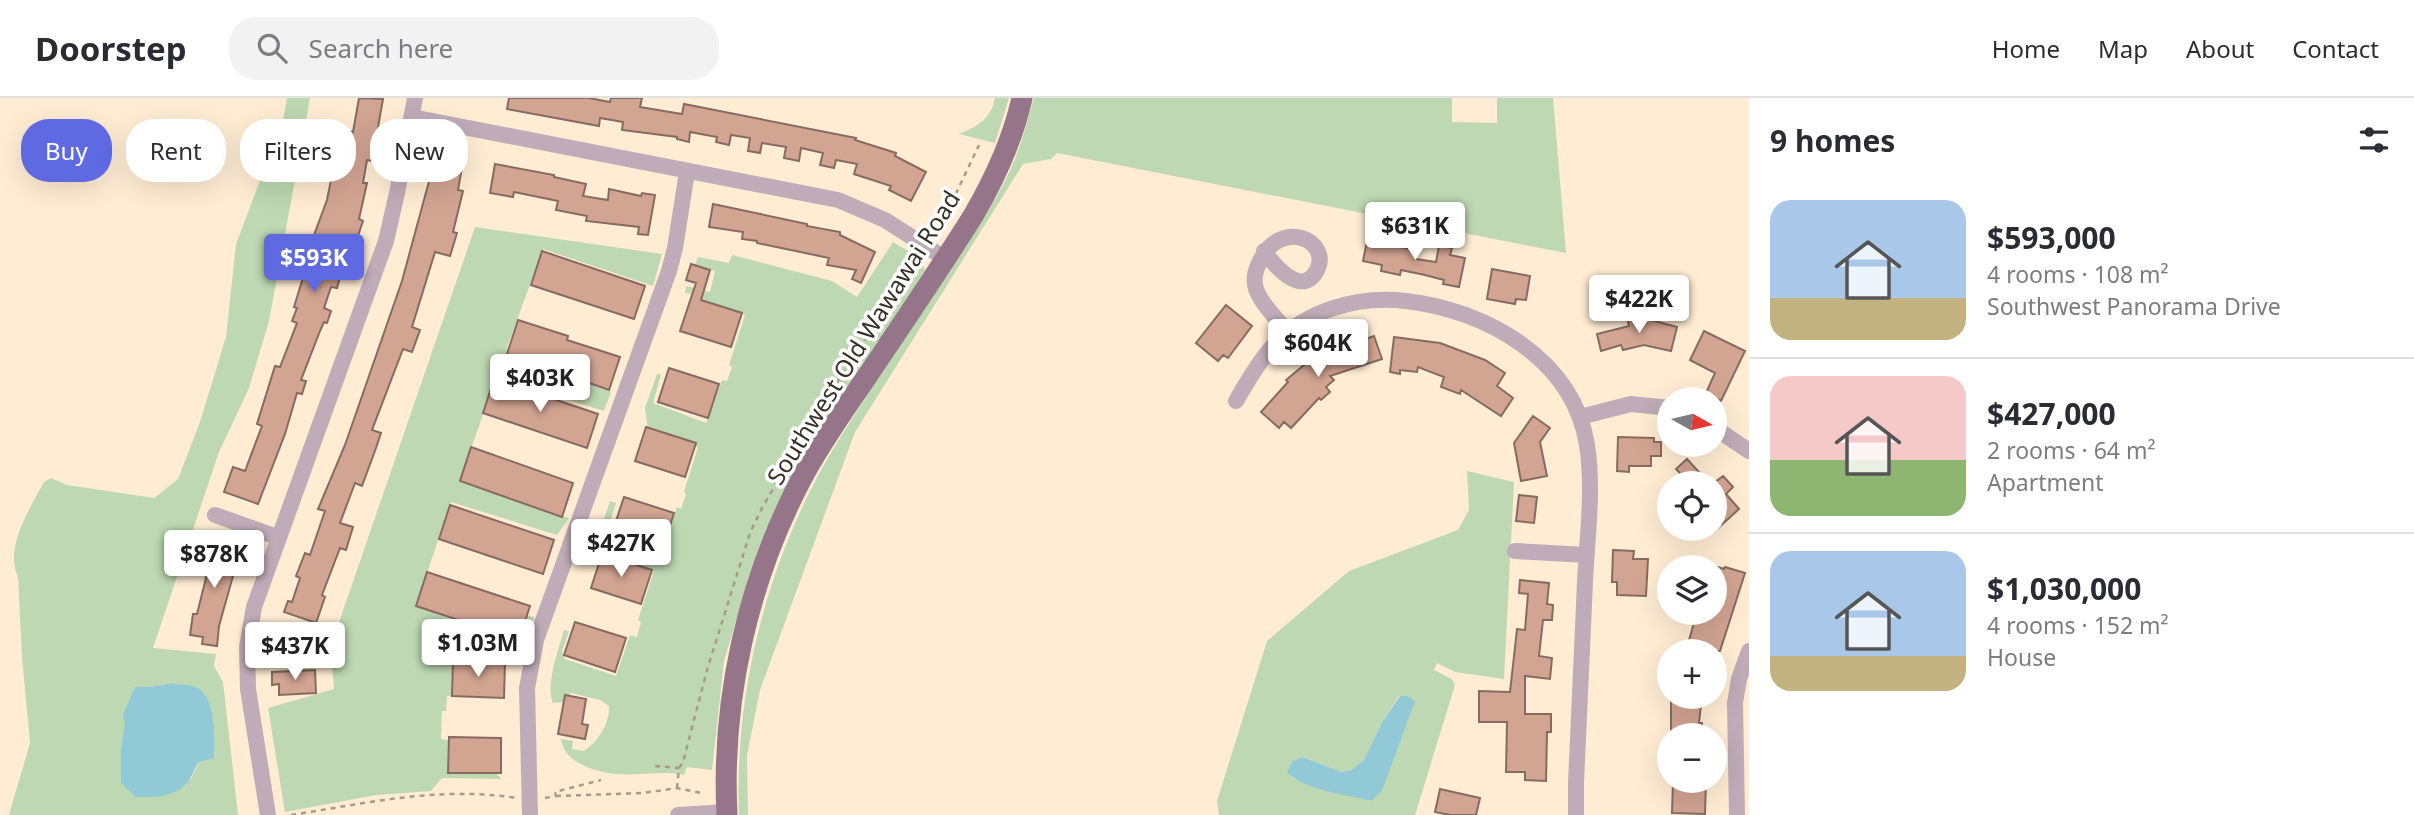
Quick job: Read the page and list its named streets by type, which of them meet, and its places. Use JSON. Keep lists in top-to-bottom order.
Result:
{
  "streets": {
    "main road": ["Southwest Old Wawawai Road"]
  },
  "north": "right",
  "page": {
    "header": "Doorstep",
    "search": "Search here",
    "nav": [
      "Home",
      "Map",
      "About",
      "Contact"
    ],
    "heading": "9 homes",
    "chip": [
      "Buy",
      "Rent",
      "Filters",
      "New"
    ],
    "list": [
      {
        "name": "$593,000",
        "note": "4 rooms · 108 m² · Southwest Panorama Drive"
      },
      {
        "name": "$427,000",
        "note": "2 rooms · 64 m² · Apartment"
      },
      {
        "name": "$1,030,000",
        "note": "4 rooms · 152 m² · House"
      }
    ],
    "price": [
      "$631K",
      "$593K",
      "$422K",
      "$604K",
      "$403K",
      "$427K",
      "$878K",
      "$1.03M",
      "$437K"
    ],
    "map_buttons": ["+", "−"]
  }
}
